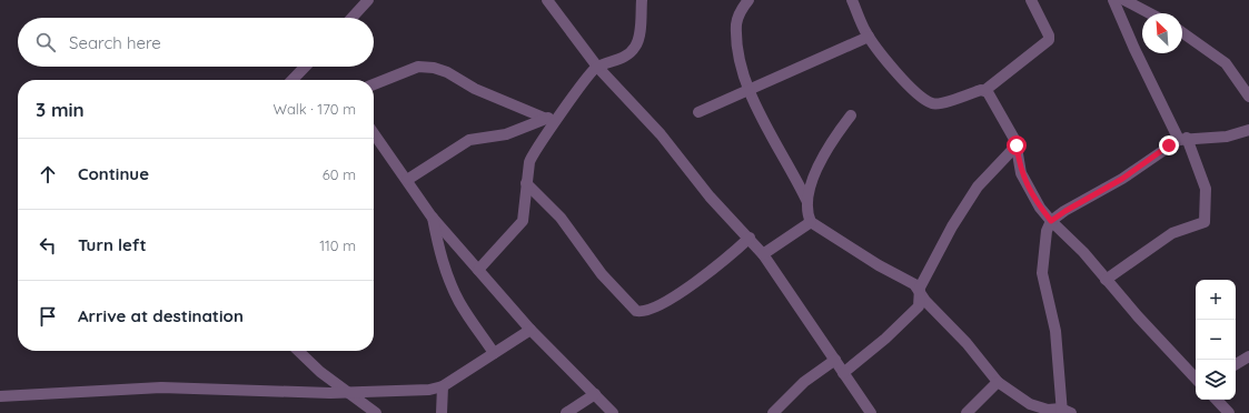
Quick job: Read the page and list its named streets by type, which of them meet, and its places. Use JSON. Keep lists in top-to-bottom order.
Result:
{
  "north": "top left",
  "page": {
    "search": "Search here",
    "heading": ["3 min", "Walk · 170 m"],
    "list": [
      ["Continue", "60 m"],
      ["Turn left", "110 m"],
      "Arrive at destination"
    ],
    "map_buttons": ["+", "−"]
  }
}
